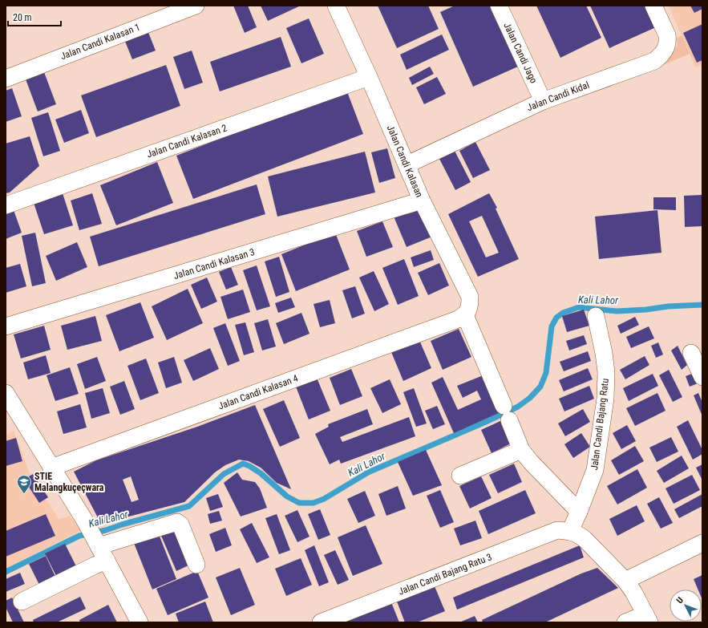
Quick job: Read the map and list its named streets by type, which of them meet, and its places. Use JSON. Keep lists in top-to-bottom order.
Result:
{
  "streets": {
    "street": [
      "Jalan Candi Kalasan 1",
      "Jalan Candi Jago",
      "Jalan Candi Kidal",
      "Jalan Candi Kalasan 2",
      "Jalan Candi Kalasan",
      "Jalan Candi Kalasan 3",
      "Jalan Candi Kalasan 4",
      "Jalan Candi Bajang Ratu",
      "Jalan Candi Bajang Ratu 3"
    ]
  },
  "crossings": [
    ["Jalan Candi Jago", "Jalan Candi Kidal"],
    ["Jalan Candi Kidal", "Jalan Candi Kalasan"],
    ["Jalan Candi Kalasan 2", "Jalan Candi Kalasan"],
    ["Jalan Candi Kalasan", "Jalan Candi Kalasan 3"],
    ["Jalan Candi Kalasan", "Jalan Candi Kalasan 4"],
    ["Jalan Candi Bajang Ratu", "Jalan Candi Bajang Ratu 3"]
  ],
  "water": ["Kali Lahor"],
  "places": {
    "school or university": ["STIE Malangkuçeçwara"]
  },
  "scale_bar": "20 m",
  "north": "top left"
}
